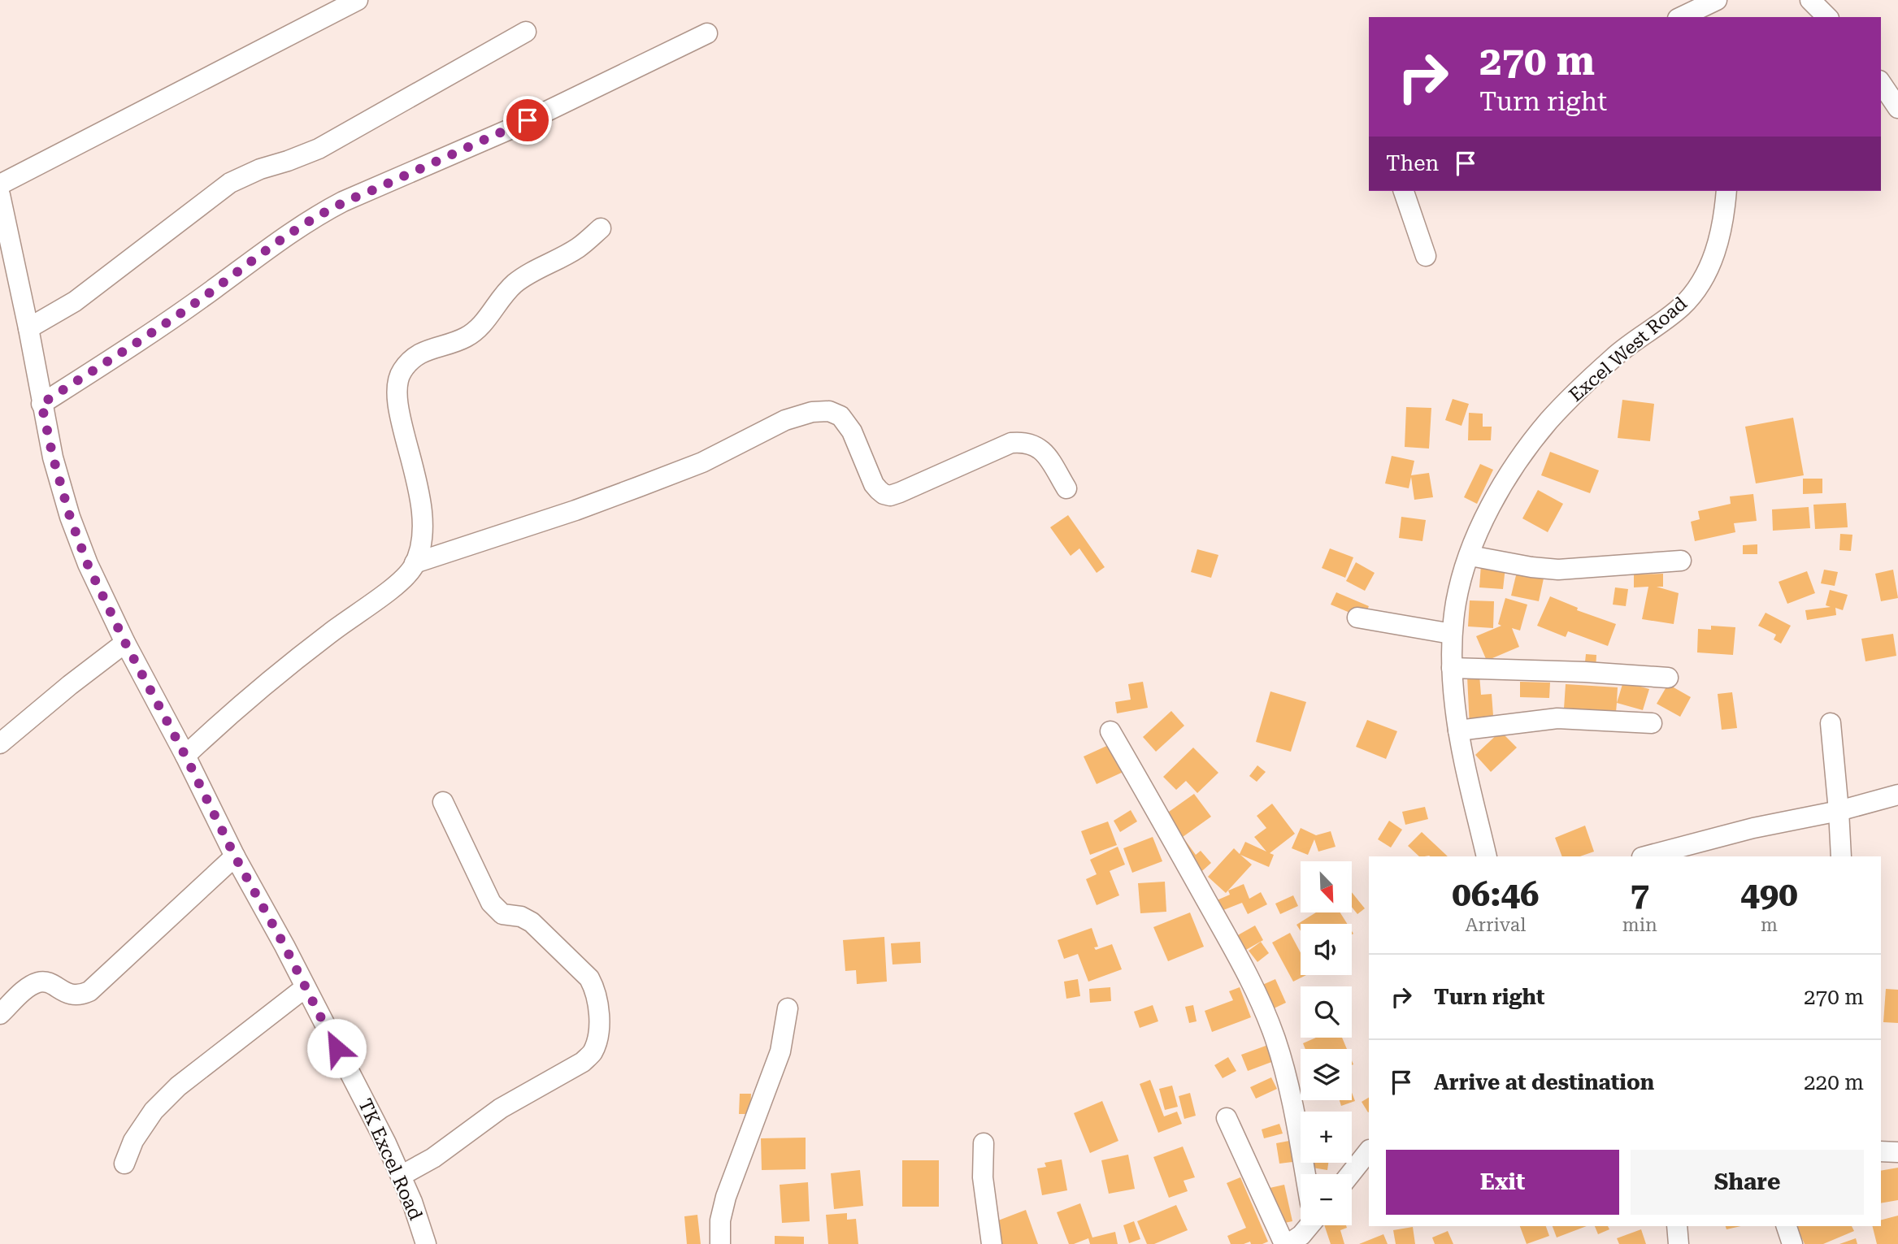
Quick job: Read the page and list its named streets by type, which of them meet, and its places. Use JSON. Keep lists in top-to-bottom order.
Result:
{
  "streets": {
    "street": ["Excel West Road", "TK Excel Road"]
  },
  "north": "bottom right",
  "page": {
    "turn": ["270 m", "Turn right"],
    "then": "Then",
    "eta": [
      "06:46",
      "Arrival",
      "7",
      "min",
      "490",
      "m"
    ],
    "map_buttons": ["+", "−"],
    "list": [
      {
        "name": "Turn right",
        "value": "270 m"
      },
      {
        "name": "Arrive at destination",
        "value": "220 m"
      }
    ],
    "buttons": ["Exit", "Share"]
  }
}
